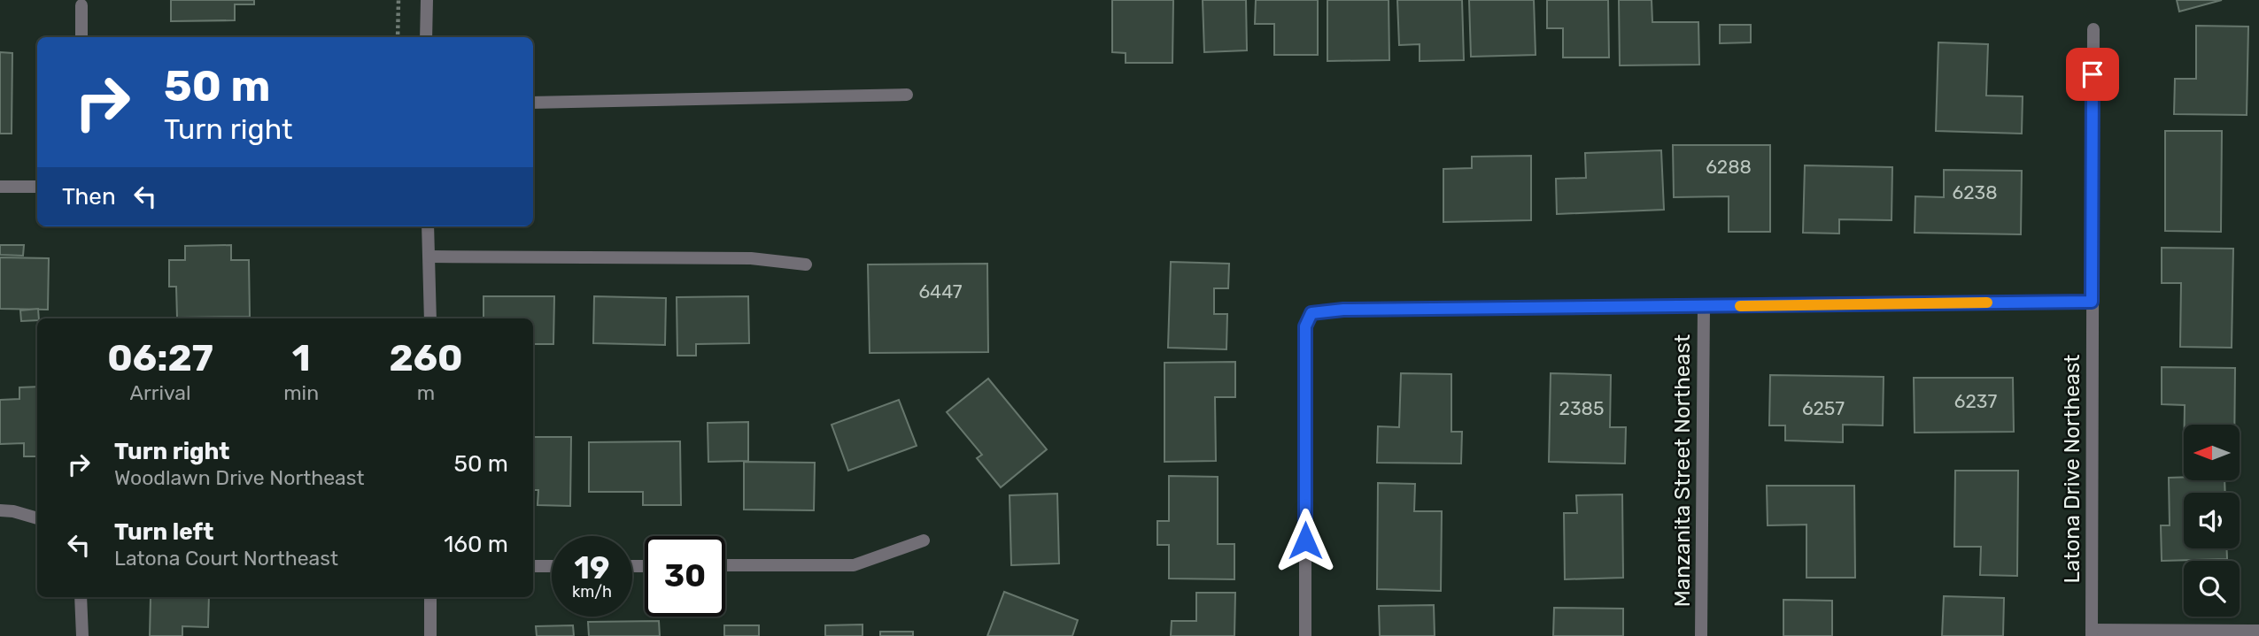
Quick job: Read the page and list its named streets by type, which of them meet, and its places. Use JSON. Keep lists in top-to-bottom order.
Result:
{
  "streets": {
    "street": ["Latona Drive Northeast", "Manzanita Street Northeast"]
  },
  "house_numbers": [
    "6288",
    "6238",
    "6447",
    "6237",
    "2385",
    "6257"
  ],
  "north": "left",
  "page": {
    "turn": ["50 m", "Turn right"],
    "then": "Then",
    "eta": [
      "06:27",
      "Arrival",
      "1",
      "min",
      "260",
      "m"
    ],
    "list": [
      {
        "name": "Turn right",
        "note": "Woodlawn Drive Northeast",
        "value": "50 m"
      },
      {
        "name": "Turn left",
        "note": "Latona Court Northeast",
        "value": "160 m"
      }
    ],
    "speed": "19 km/h",
    "limit": "30"
  }
}
